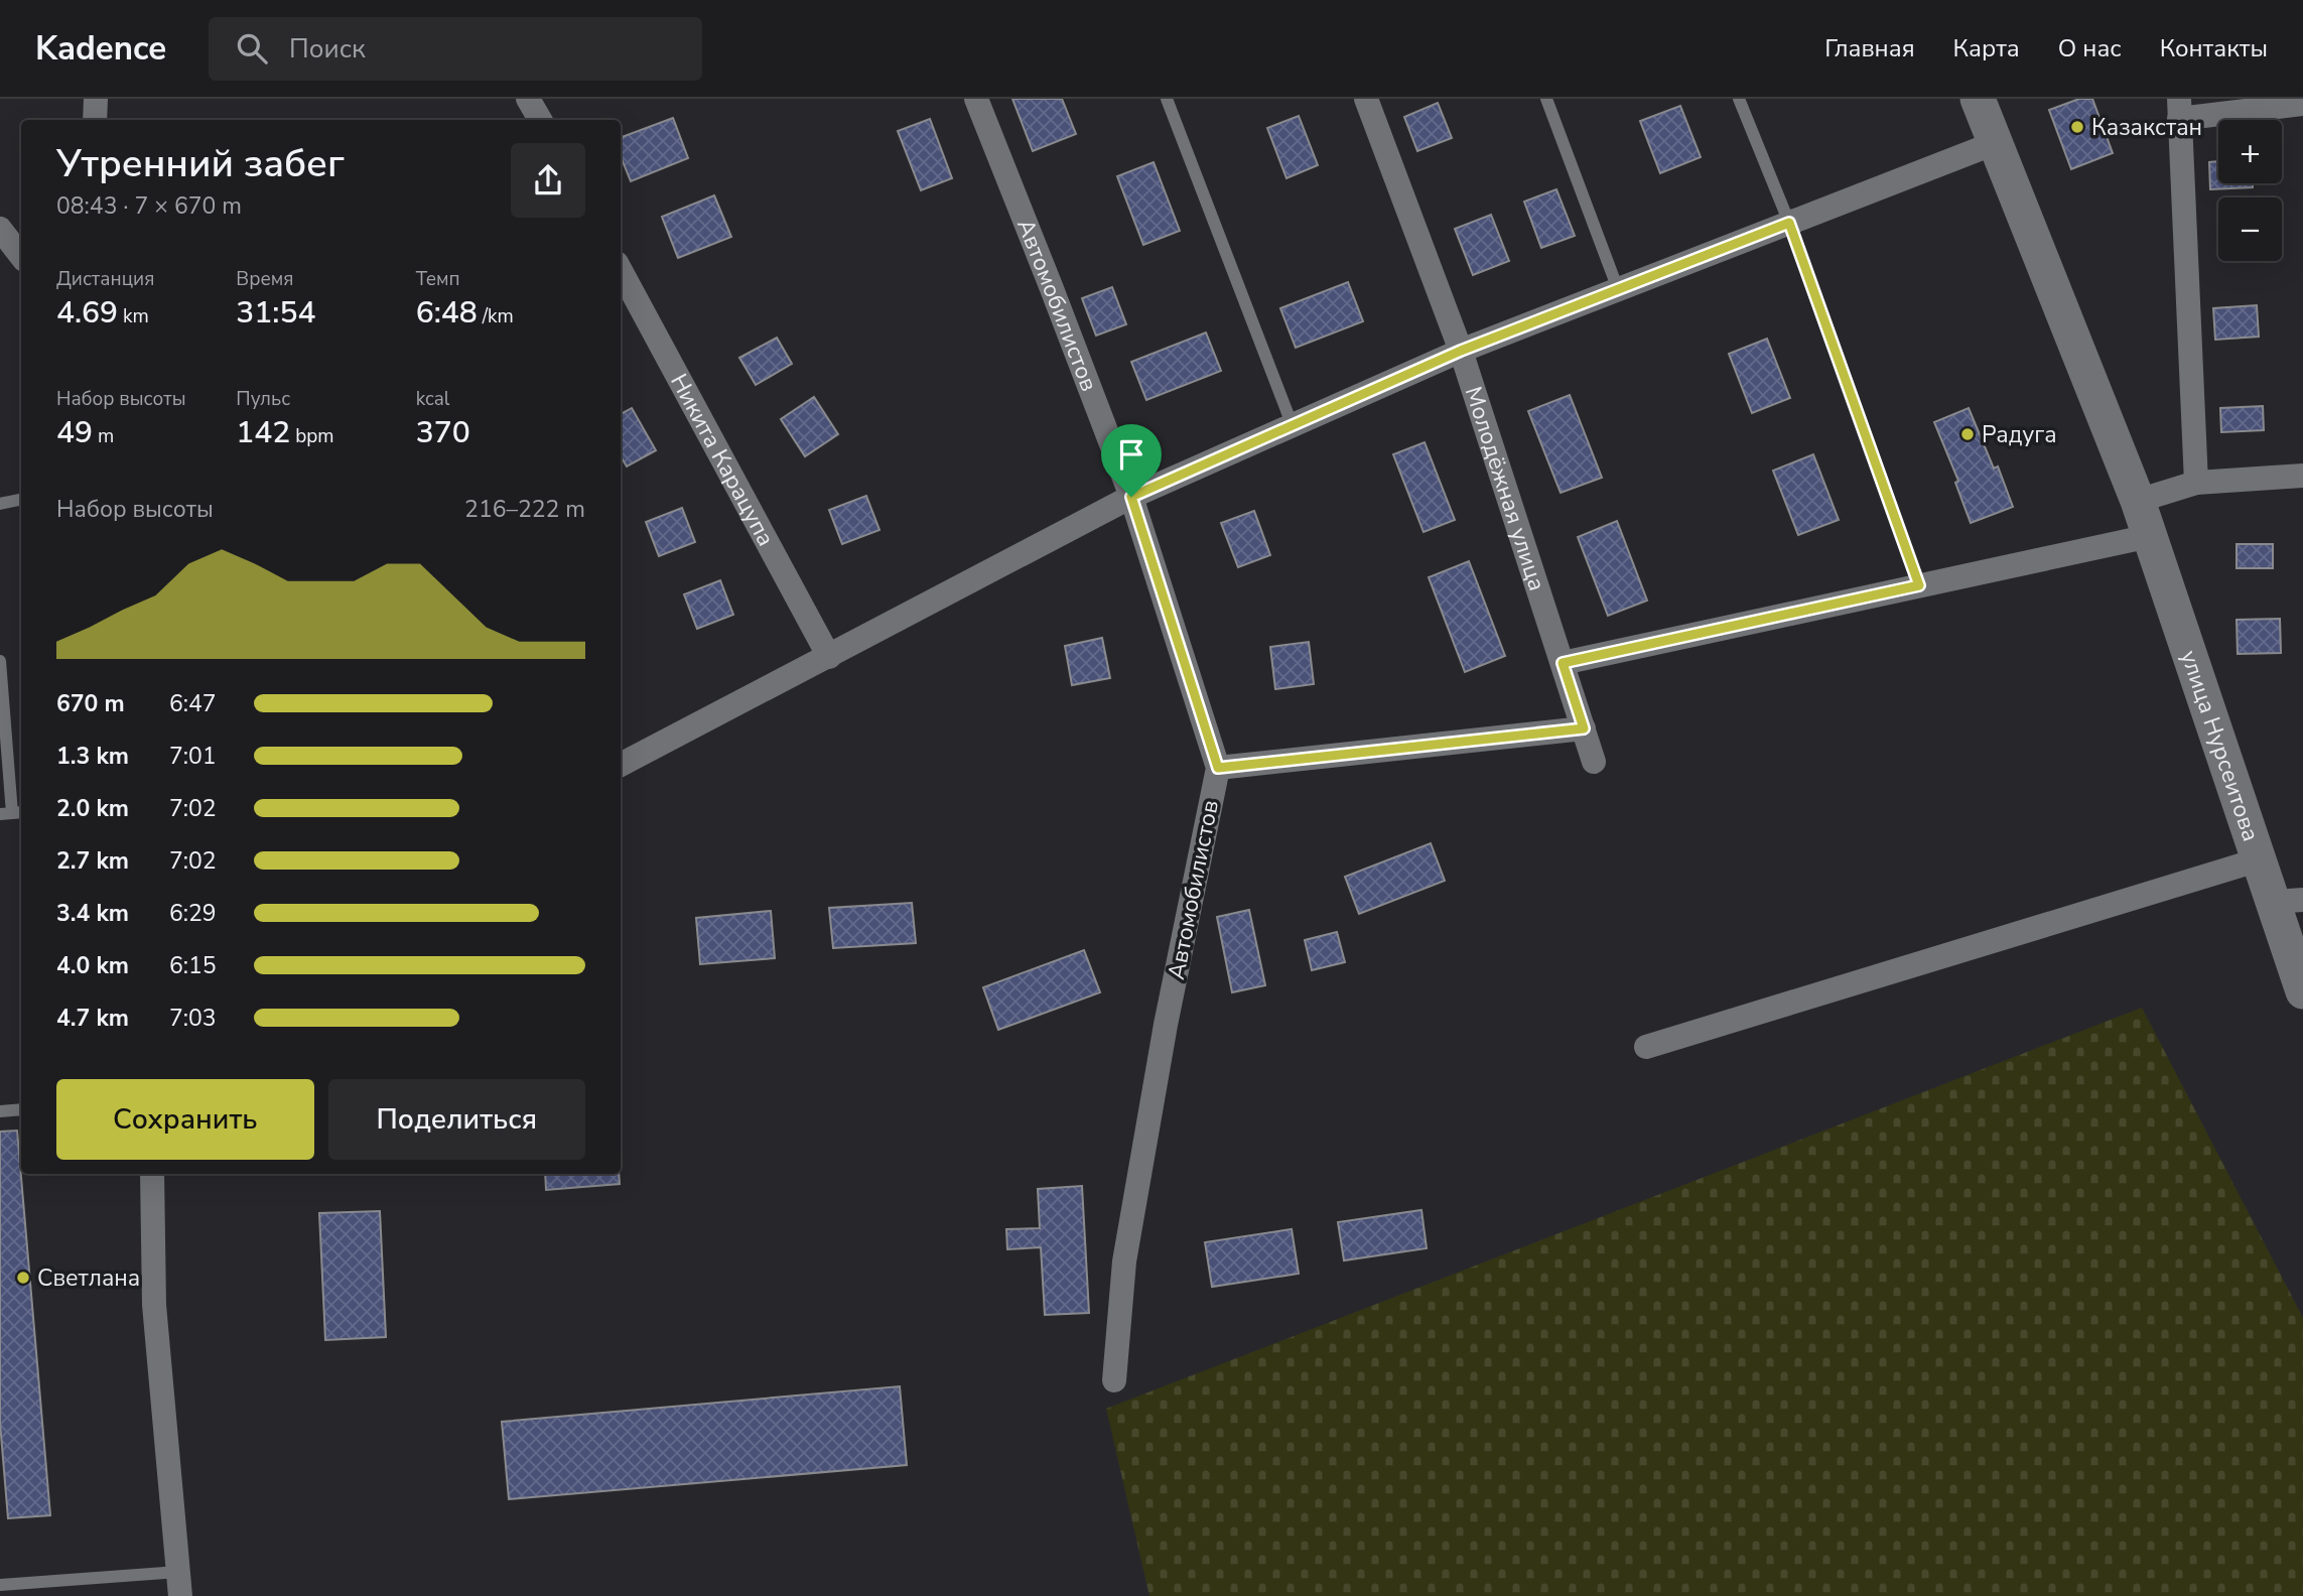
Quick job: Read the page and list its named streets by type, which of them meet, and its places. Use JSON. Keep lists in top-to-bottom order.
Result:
{
  "streets": {
    "main road": ["улица Нурсеитова"],
    "street": ["Автомобилистов", "Никита Карацупа", "Молодёжная улица"]
  },
  "places": ["Казакстан", "Радуга", "Светлана"],
  "page": {
    "header": "Kadence",
    "search": "Поиск",
    "nav": [
      "Главная",
      "Карта",
      "О нас",
      "Контакты"
    ],
    "map_buttons": ["+", "−"],
    "heading": ["Утренний забег", "08:43 · 7 × 670 m"],
    "stats": [
      ["Дистанция", "4.69 km"],
      ["Время", "31:54"],
      ["Темп", "6:48 /km"],
      ["Набор высоты", "49 m"],
      ["Пульс", "142 bpm"],
      ["kcal", "370"]
    ],
    "chart": ["Набор высоты", "216–222 m"],
    "list": [
      {
        "name": "670 m",
        "note": "6:47"
      },
      {
        "name": "1.3 km",
        "note": "7:01"
      },
      {
        "name": "2.0 km",
        "note": "7:02"
      },
      {
        "name": "2.7 km",
        "note": "7:02"
      },
      {
        "name": "3.4 km",
        "note": "6:29"
      },
      {
        "name": "4.0 km",
        "note": "6:15"
      },
      {
        "name": "4.7 km",
        "note": "7:03"
      }
    ],
    "buttons": ["Сохранить", "Поделиться"]
  }
}
